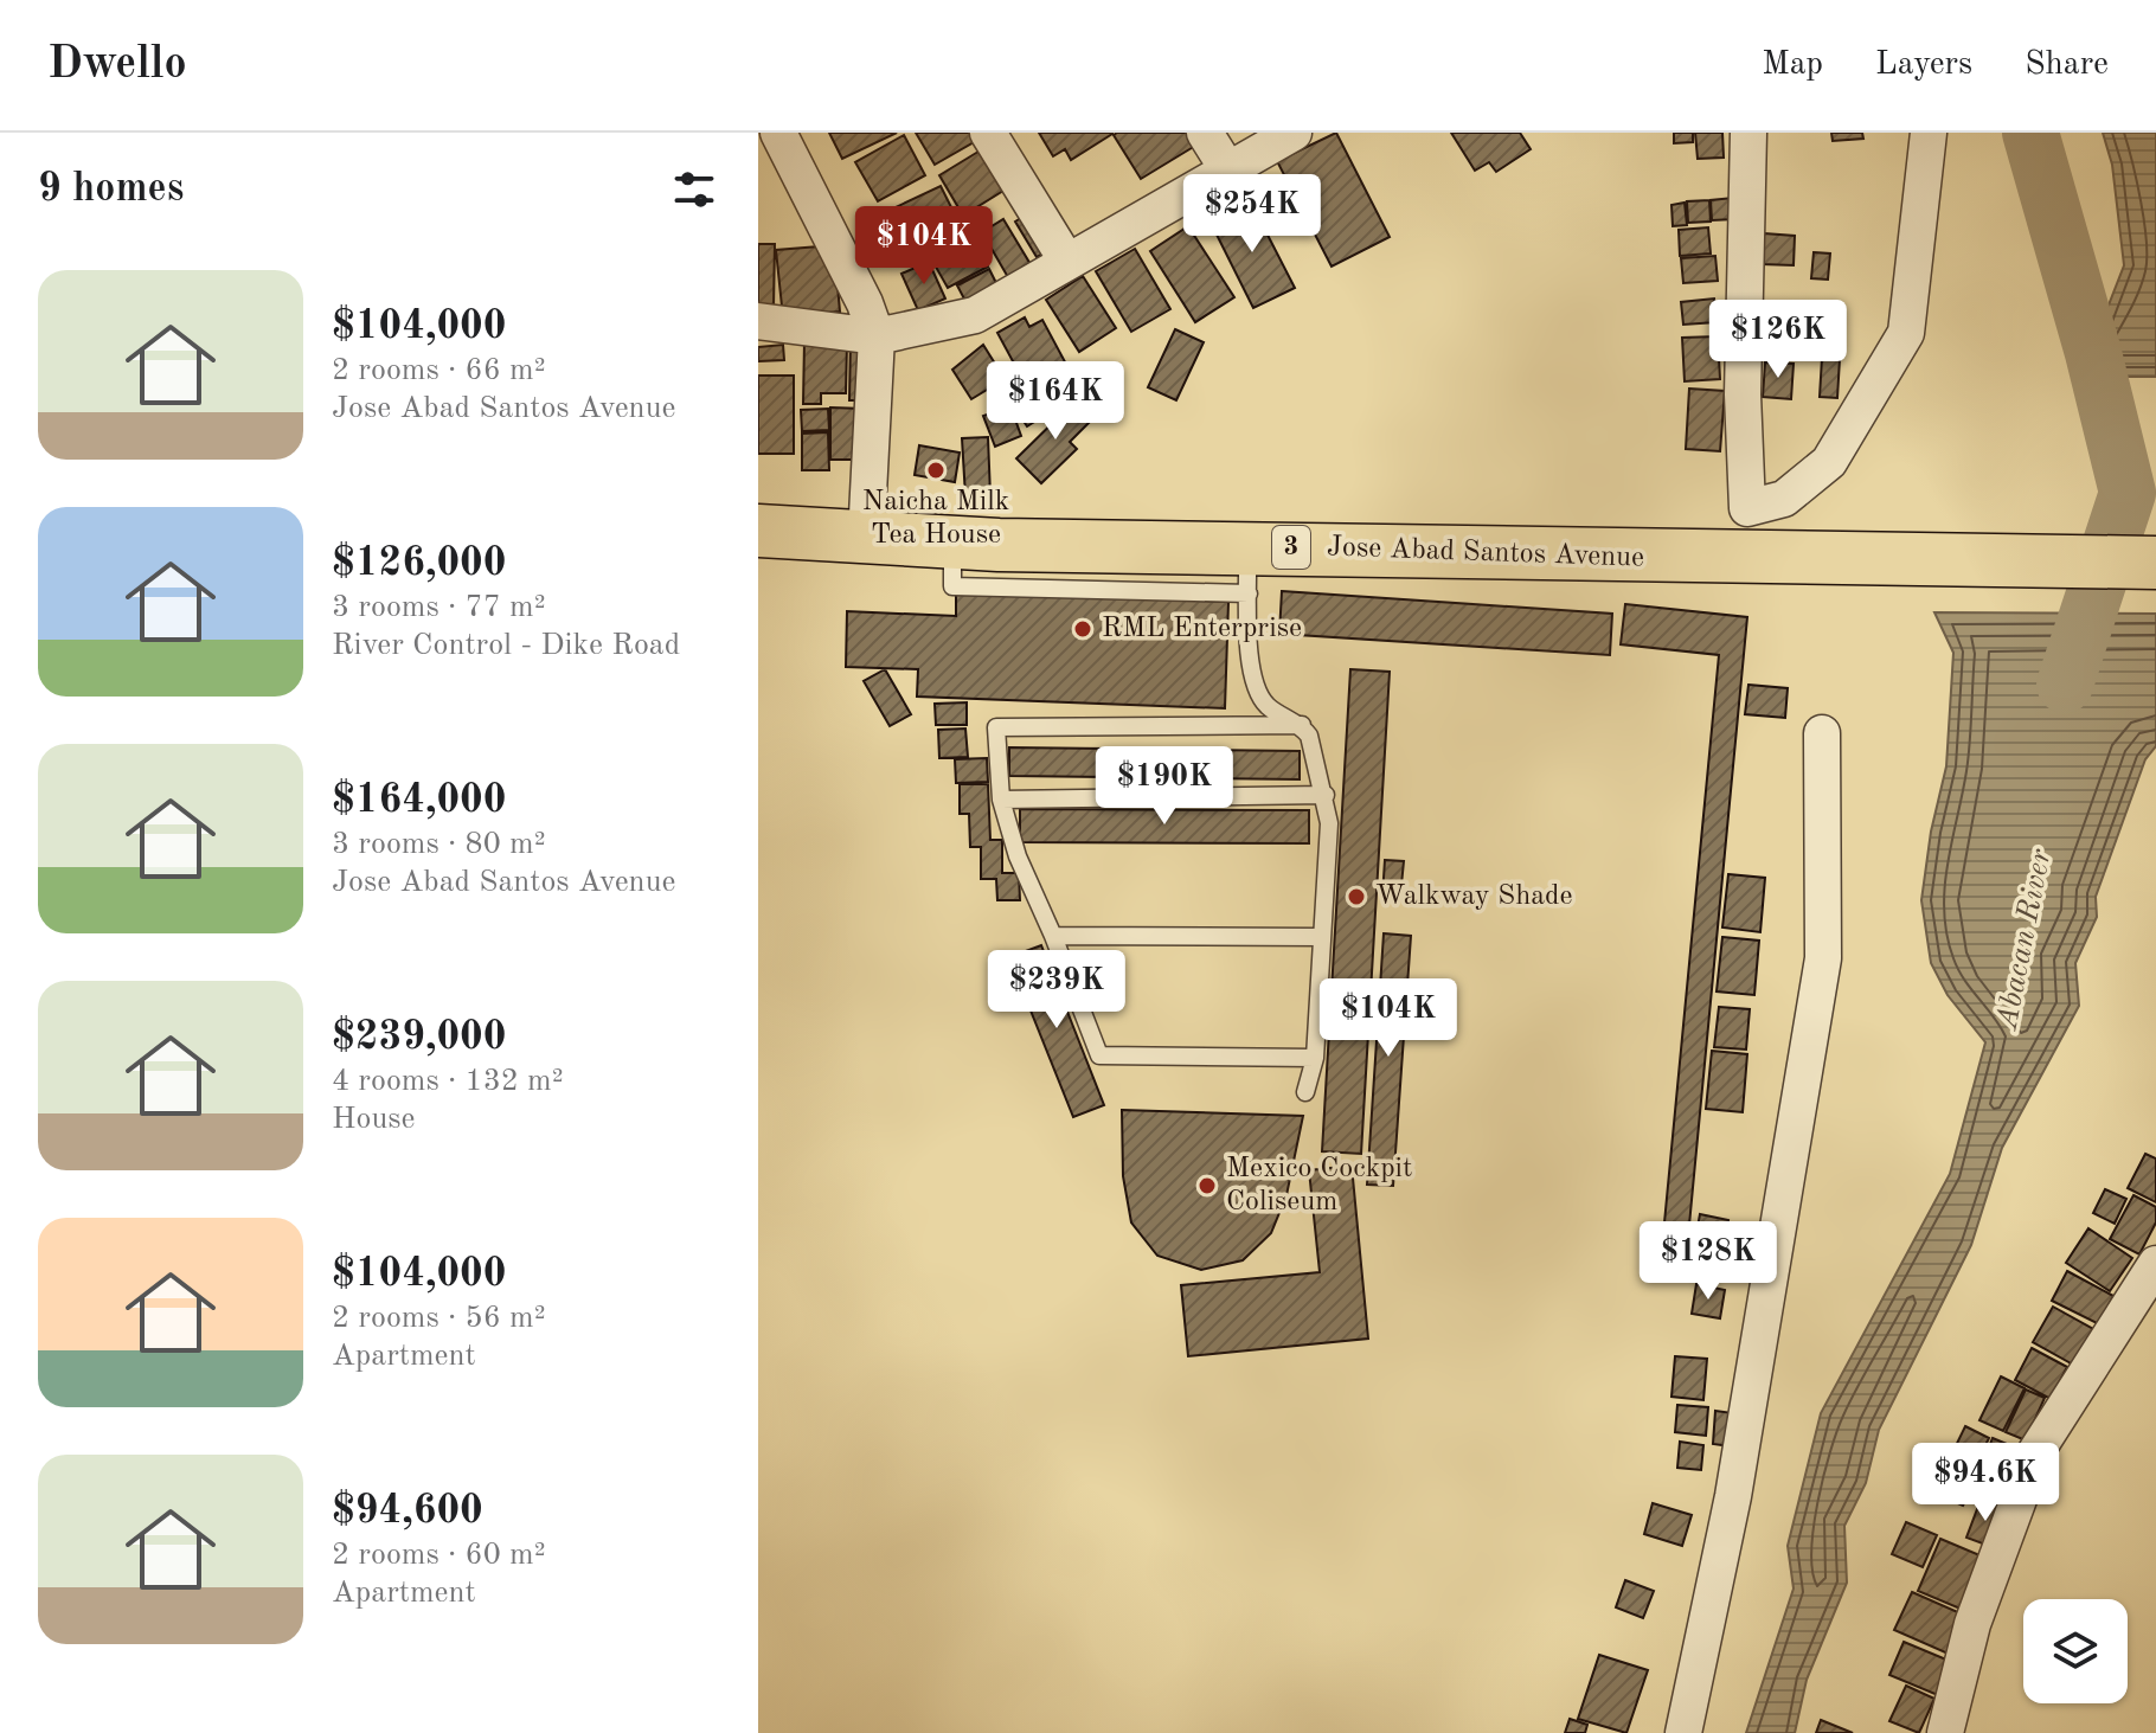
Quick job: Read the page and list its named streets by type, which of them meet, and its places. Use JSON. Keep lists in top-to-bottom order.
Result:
{
  "streets": {
    "highway": ["3", "Jose Abad Santos Avenue"]
  },
  "water": ["Abacan River"],
  "places": [
    "Naicha Milk Tea House",
    "RML Enterprise",
    "Walkway Shade",
    "Mexico Cockpit Coliseum"
  ],
  "page": {
    "header": "Dwello",
    "nav": ["Map", "Layers", "Share"],
    "heading": "9 homes",
    "price": [
      "$254K",
      "$104K",
      "$126K",
      "$164K",
      "$190K",
      "$239K",
      "$104K",
      "$128K",
      "$94.6K"
    ],
    "list": [
      {
        "name": "$104,000",
        "note": "2 rooms · 66 m² · Jose Abad Santos Avenue"
      },
      {
        "name": "$126,000",
        "note": "3 rooms · 77 m² · River Control - Dike Road"
      },
      {
        "name": "$164,000",
        "note": "3 rooms · 80 m² · Jose Abad Santos Avenue"
      },
      {
        "name": "$239,000",
        "note": "4 rooms · 132 m² · House"
      },
      {
        "name": "$104,000",
        "note": "2 rooms · 56 m² · Apartment"
      },
      {
        "name": "$94,600",
        "note": "2 rooms · 60 m² · Apartment"
      }
    ]
  }
}
